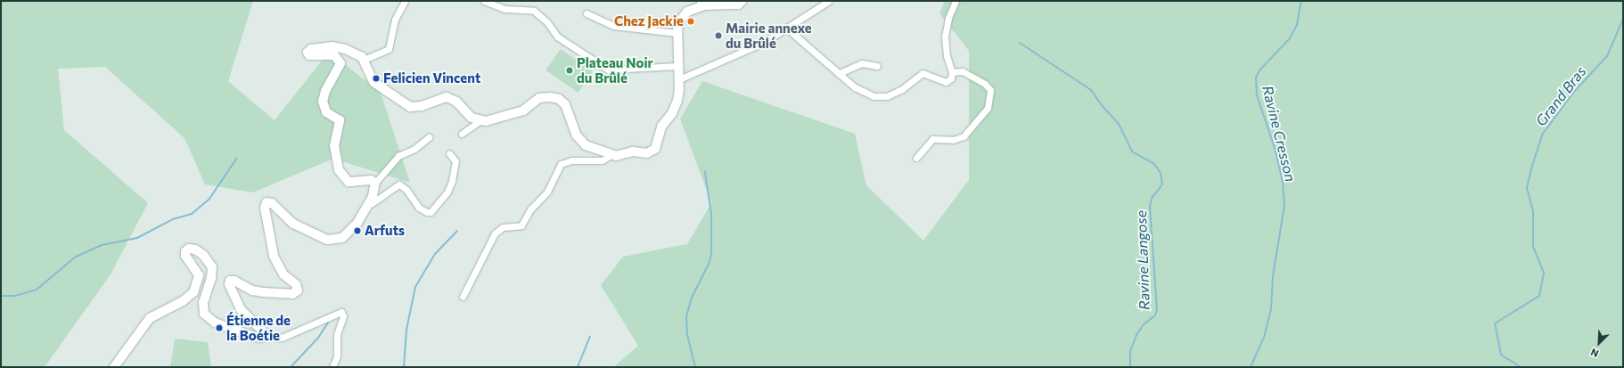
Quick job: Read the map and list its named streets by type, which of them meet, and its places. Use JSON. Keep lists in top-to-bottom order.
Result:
{
  "water": ["Grand Bras", "Ravine Cresson", "Ravine Langose"],
  "places": [
    "Chez Jackie",
    "Mairie annexe du Brûlé",
    "Plateau Noir du Brûlé",
    "Felicien Vincent",
    "Arfuts",
    "Étienne de la Boétie"
  ],
  "north": "bottom left"
}
